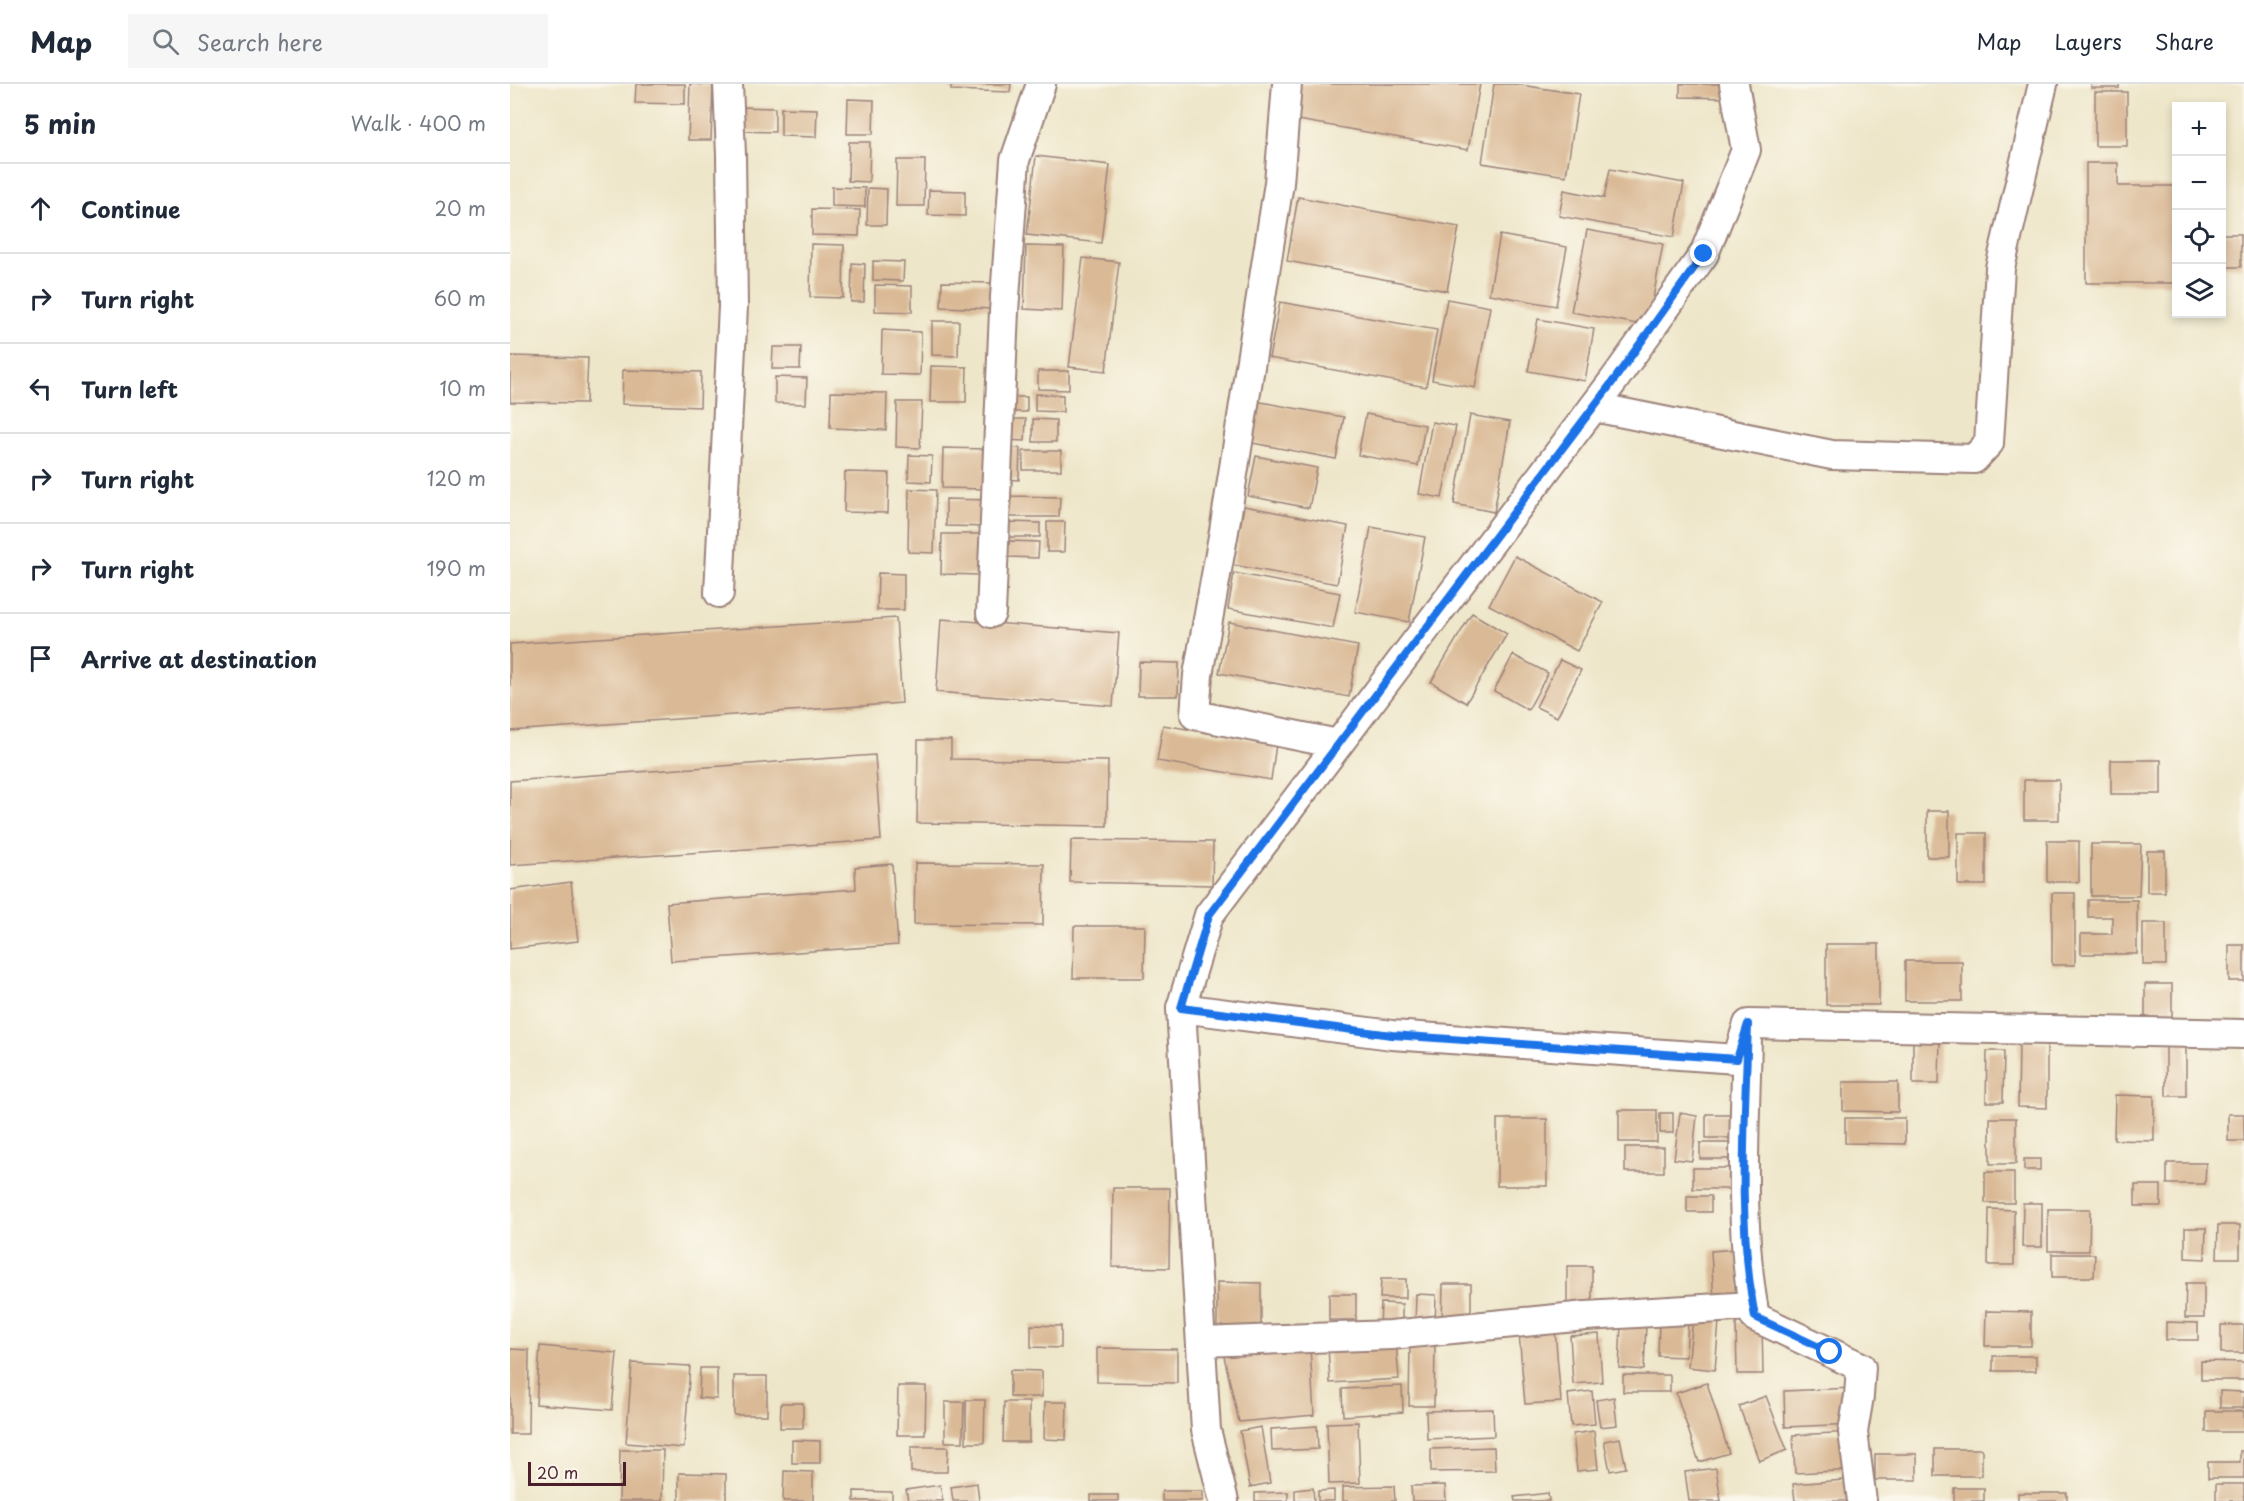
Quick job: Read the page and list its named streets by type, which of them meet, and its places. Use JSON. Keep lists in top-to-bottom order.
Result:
{
  "scale_bar": "20 m",
  "page": {
    "header": "Map",
    "search": "Search here",
    "nav": ["Map", "Layers", "Share"],
    "heading": ["5 min", "Walk · 400 m"],
    "map_buttons": ["+", "−"],
    "list": [
      ["Continue", "20 m"],
      ["Turn right", "60 m"],
      ["Turn left", "10 m"],
      ["Turn right", "120 m"],
      ["Turn right", "190 m"],
      "Arrive at destination"
    ],
    "scale": "20 m"
  }
}
